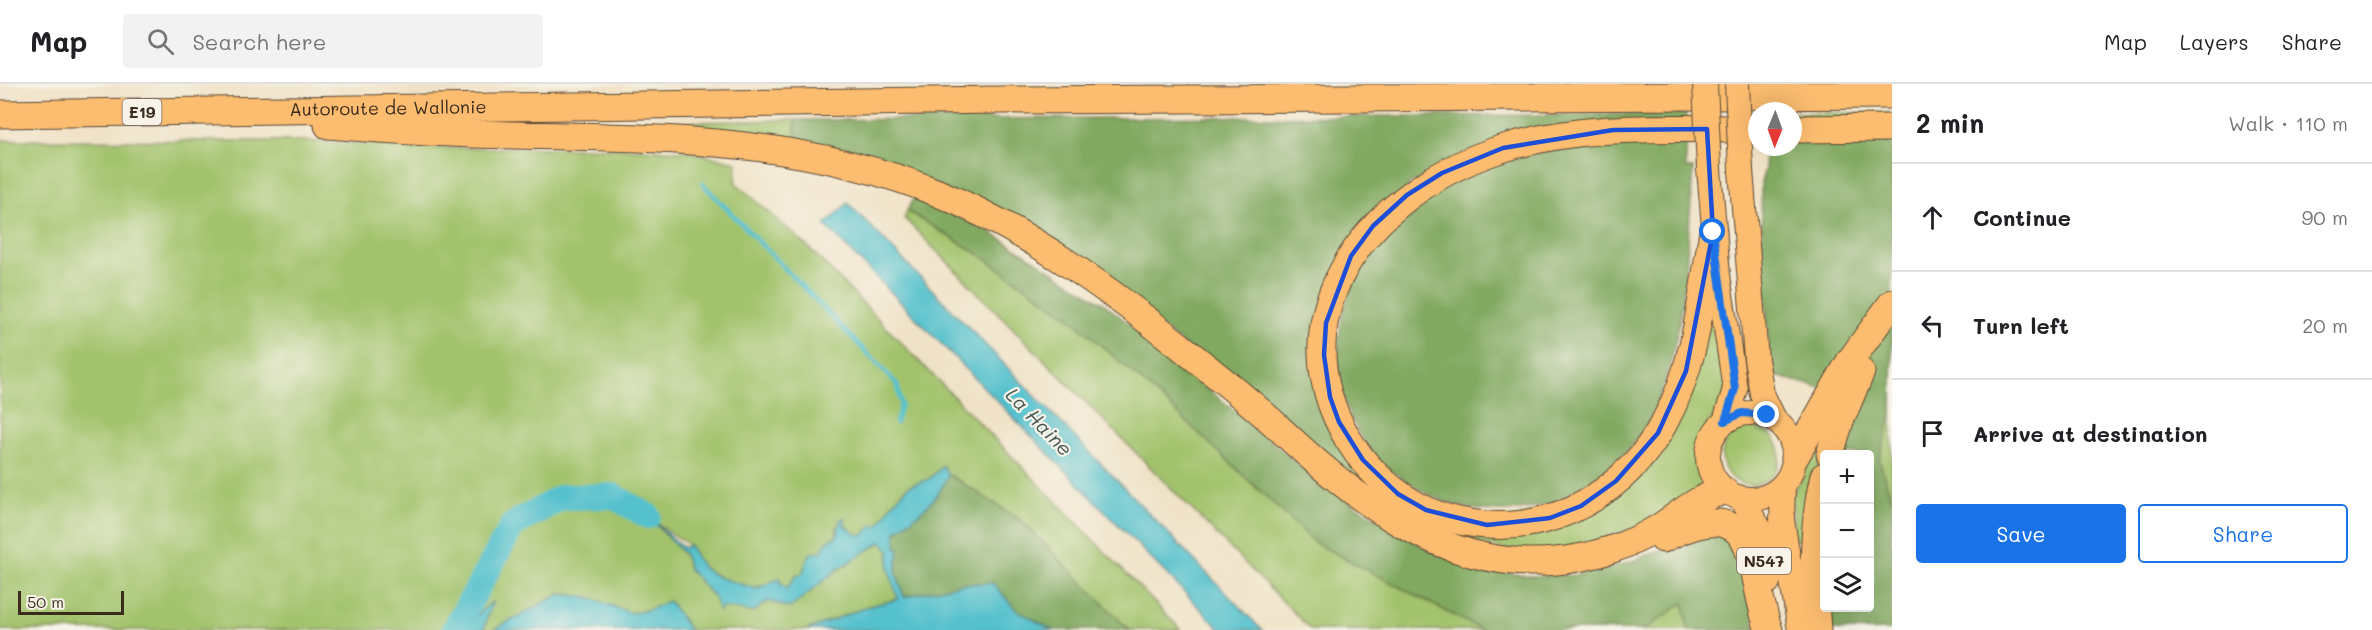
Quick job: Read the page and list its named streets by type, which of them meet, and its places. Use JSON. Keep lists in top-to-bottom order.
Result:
{
  "streets": {
    "highway": ["Autoroute de Wallonie", "E19"],
    "main road": ["N547"]
  },
  "water": ["La Haine"],
  "scale_bar": "50 m",
  "north": "bottom",
  "page": {
    "header": "Map",
    "search": "Search here",
    "nav": ["Map", "Layers", "Share"],
    "heading": ["2 min", "Walk · 110 m"],
    "list": [
      ["Continue", "90 m"],
      ["Turn left", "20 m"],
      "Arrive at destination"
    ],
    "map_buttons": ["+", "−"],
    "buttons": ["Save", "Share"],
    "scale": "50 m"
  }
}
